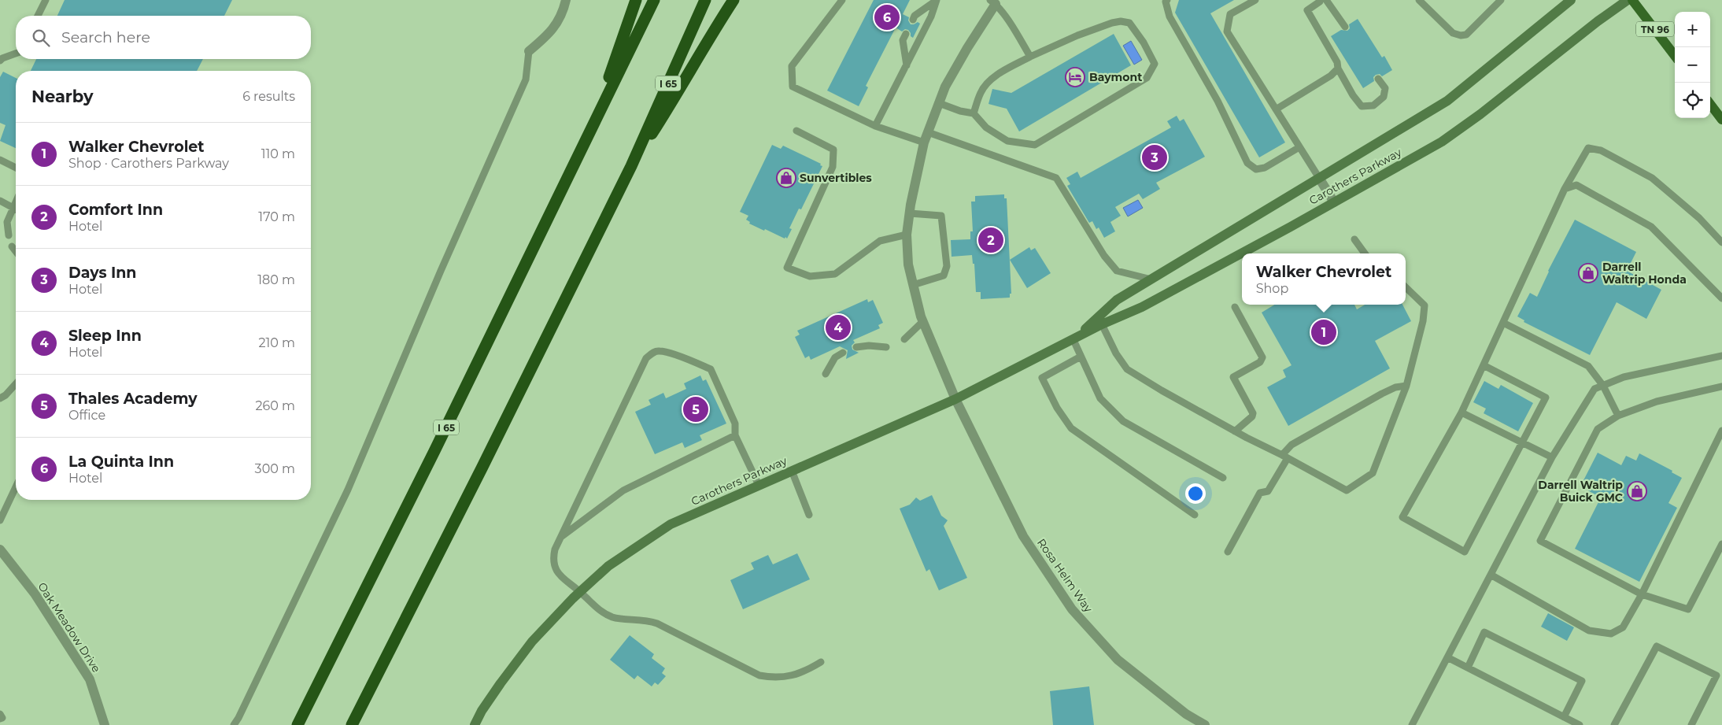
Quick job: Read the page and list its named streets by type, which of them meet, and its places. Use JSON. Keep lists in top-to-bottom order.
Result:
{
  "streets": {
    "highway": ["I 65"],
    "main road": ["TN 96", "Carothers Parkway"],
    "street": ["Rosa Helm Way", "Oak Meadow Drive"]
  },
  "crossings": [
    ["Carothers Parkway", "Rosa Helm Way"]
  ],
  "places": {
    "hotel": ["Baymont"],
    "shop": ["Sunvertibles", "Darrell Waltrip Honda", "Darrell Waltrip Buick GMC"]
  },
  "page": {
    "pins": [
      "6",
      "3",
      "2",
      "4",
      "1",
      "5"
    ],
    "map_buttons": ["+", "−"],
    "search": "Search here",
    "heading": ["Nearby", "6 results"],
    "list": [
      {
        "mark": "1",
        "name": "Walker Chevrolet",
        "note": "Shop · Carothers Parkway",
        "value": "110 m"
      },
      {
        "mark": "2",
        "name": "Comfort Inn",
        "note": "Hotel",
        "value": "170 m"
      },
      {
        "mark": "3",
        "name": "Days Inn",
        "note": "Hotel",
        "value": "180 m"
      },
      {
        "mark": "4",
        "name": "Sleep Inn",
        "note": "Hotel",
        "value": "210 m"
      },
      {
        "mark": "5",
        "name": "Thales Academy",
        "note": "Office",
        "value": "260 m"
      },
      {
        "mark": "6",
        "name": "La Quinta Inn",
        "note": "Hotel",
        "value": "300 m"
      }
    ],
    "popup": ["Walker Chevrolet", "Shop"]
  }
}
